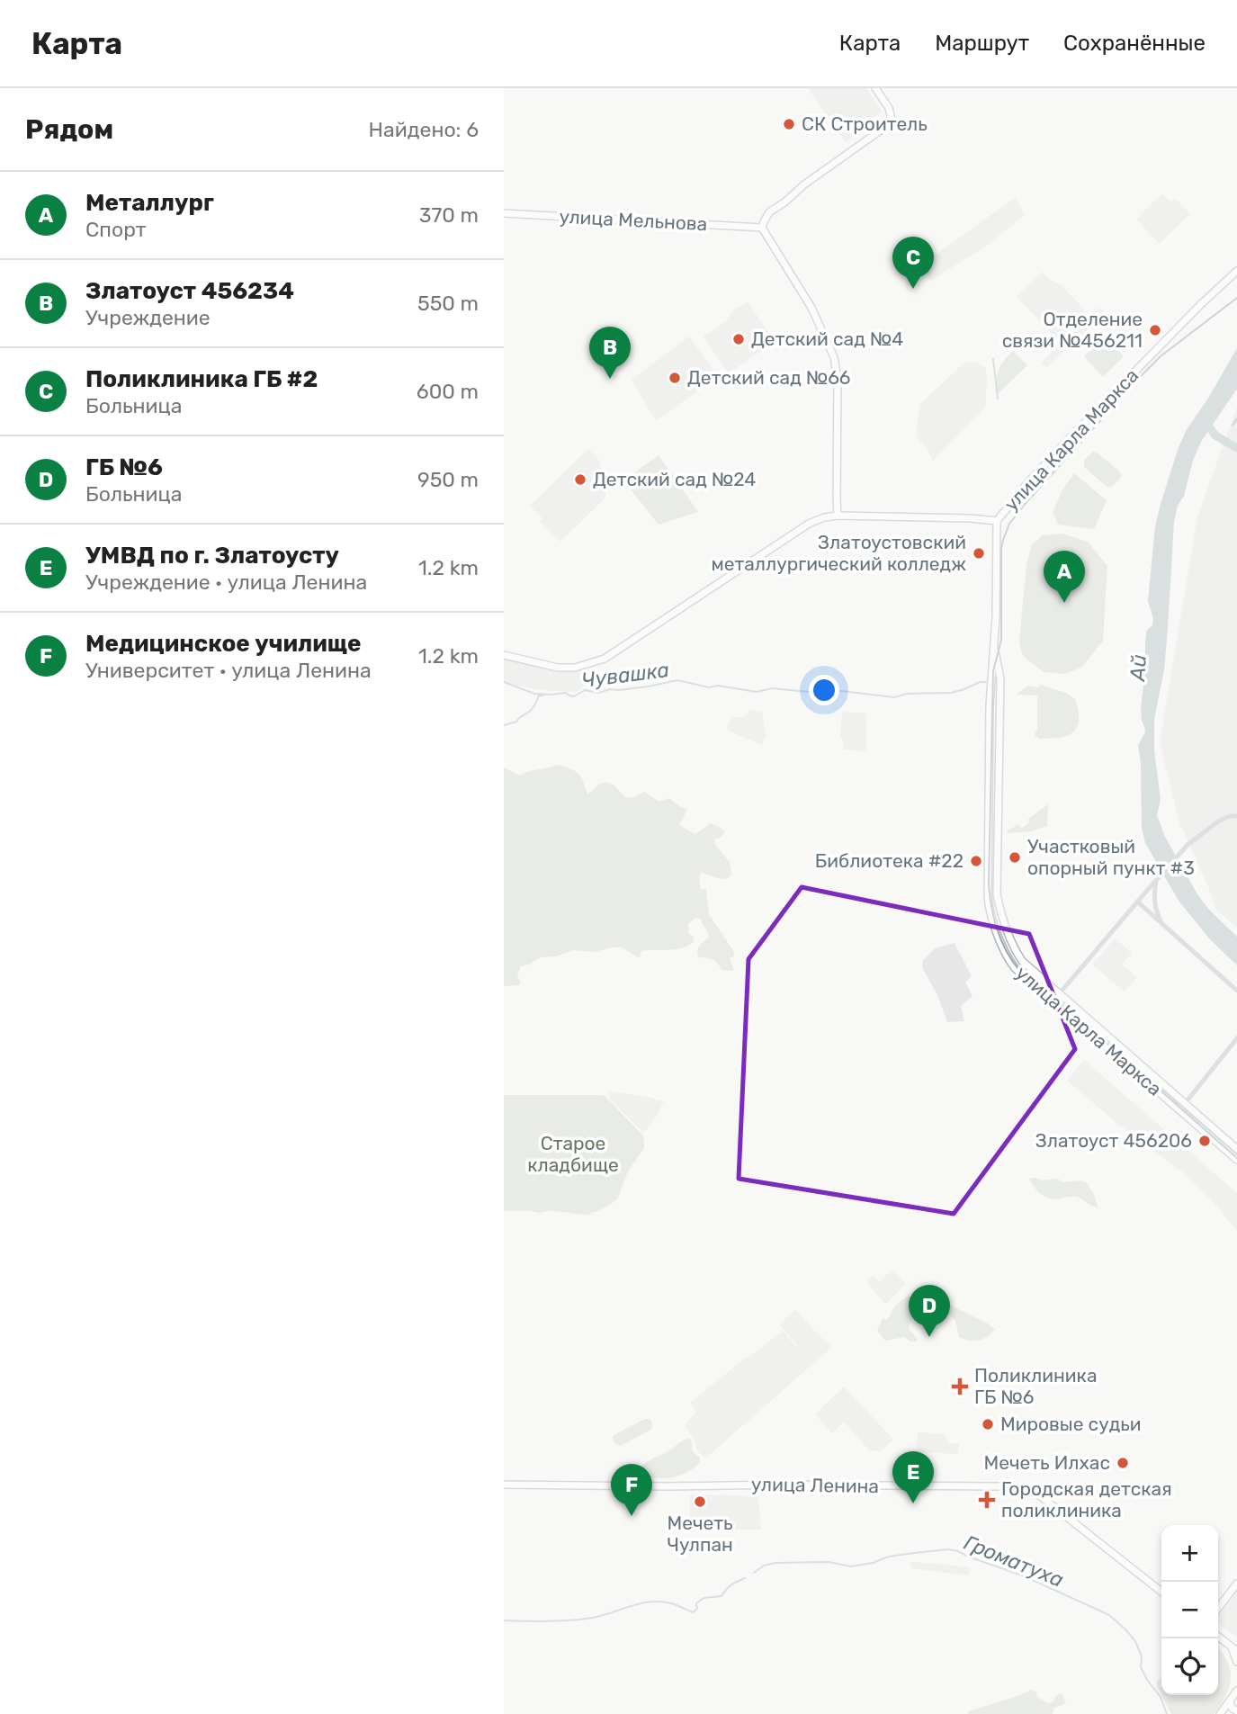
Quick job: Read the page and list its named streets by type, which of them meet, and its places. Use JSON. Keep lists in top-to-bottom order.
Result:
{
  "streets": {
    "main road": ["улица Мельнова", "улица Карла Маркса", "улица Ленина"]
  },
  "water": ["Ай", "Чувашка", "Громатуха"],
  "parks": ["Старое кладбище"],
  "places": {
    "other": [
      "СК Строитель",
      "Отделение связи №456211",
      "Детский сад №4",
      "Детский сад №66",
      "Детский сад №24",
      "Златоустовский металлургический колледж",
      "Участковый опорный пункт #3",
      "Библиотека #22",
      "Златоуст 456206",
      "Мировые судьи",
      "Мечеть Илхас",
      "Мечеть Чулпан"
    ],
    "health": ["Поликлиника ГБ №6", "Городская детская поликлиника"]
  },
  "page": {
    "header": "Карта",
    "nav": ["Карта", "Маршрут", "Сохранённые"],
    "heading": ["Рядом", "Найдено: 6"],
    "list": [
      {
        "mark": "A",
        "name": "Металлург",
        "note": "Спорт",
        "value": "370 m"
      },
      {
        "mark": "B",
        "name": "Златоуст 456234",
        "note": "Учреждение",
        "value": "550 m"
      },
      {
        "mark": "C",
        "name": "Поликлиника ГБ #2",
        "note": "Больница",
        "value": "600 m"
      },
      {
        "mark": "D",
        "name": "ГБ №6",
        "note": "Больница",
        "value": "950 m"
      },
      {
        "mark": "E",
        "name": "УМВД по г. Златоусту",
        "note": "Учреждение · улица Ленина",
        "value": "1.2 km"
      },
      {
        "mark": "F",
        "name": "Медицинское училище",
        "note": "Университет · улица Ленина",
        "value": "1.2 km"
      }
    ],
    "pins": [
      "C",
      "B",
      "A",
      "D",
      "E",
      "F"
    ],
    "map_buttons": ["+", "−"]
  }
}
